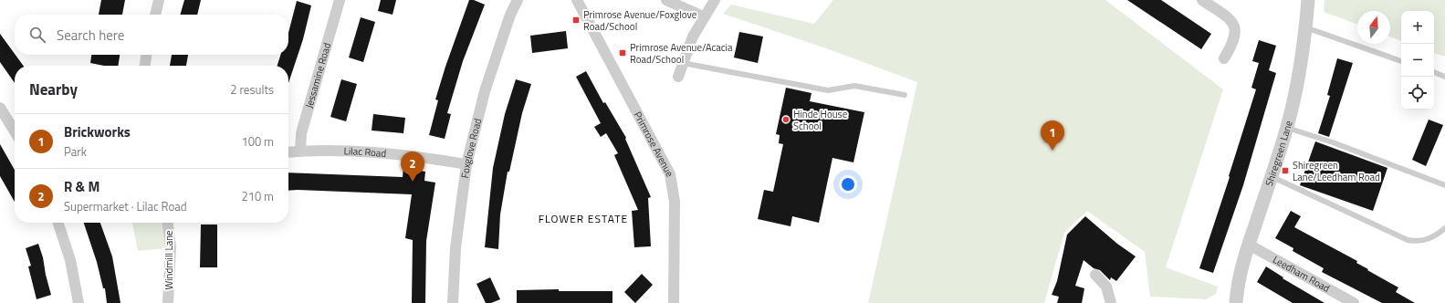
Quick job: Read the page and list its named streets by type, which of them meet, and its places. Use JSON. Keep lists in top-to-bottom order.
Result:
{
  "streets": {
    "street": [
      "Jessamine Road",
      "Primrose Avenue",
      "Foxglove Road",
      "Lilac Road",
      "Shiregreen Lane",
      "Windmill Lane",
      "Leedham Road"
    ]
  },
  "crossings": [
    ["Jessamine Road", "Lilac Road"],
    ["Foxglove Road", "Lilac Road"],
    ["Shiregreen Lane", "Leedham Road"]
  ],
  "districts": ["FLOWER ESTATE"],
  "places": {
    "transit": ["Primrose Avenue/Foxglove Road/School", "Primrose Avenue/Acacia Road/School", "Shiregreen Lane/Leedham Road"],
    "other": ["Hinde House School"]
  },
  "north": "top",
  "page": {
    "map_buttons": ["+", "−"],
    "search": "Search here",
    "heading": ["Nearby", "2 results"],
    "list": [
      {
        "mark": "1",
        "name": "Brickworks",
        "note": "Park",
        "value": "100 m"
      },
      {
        "mark": "2",
        "name": "R & M",
        "note": "Supermarket · Lilac Road",
        "value": "210 m"
      }
    ],
    "pins": ["1", "2"]
  }
}
